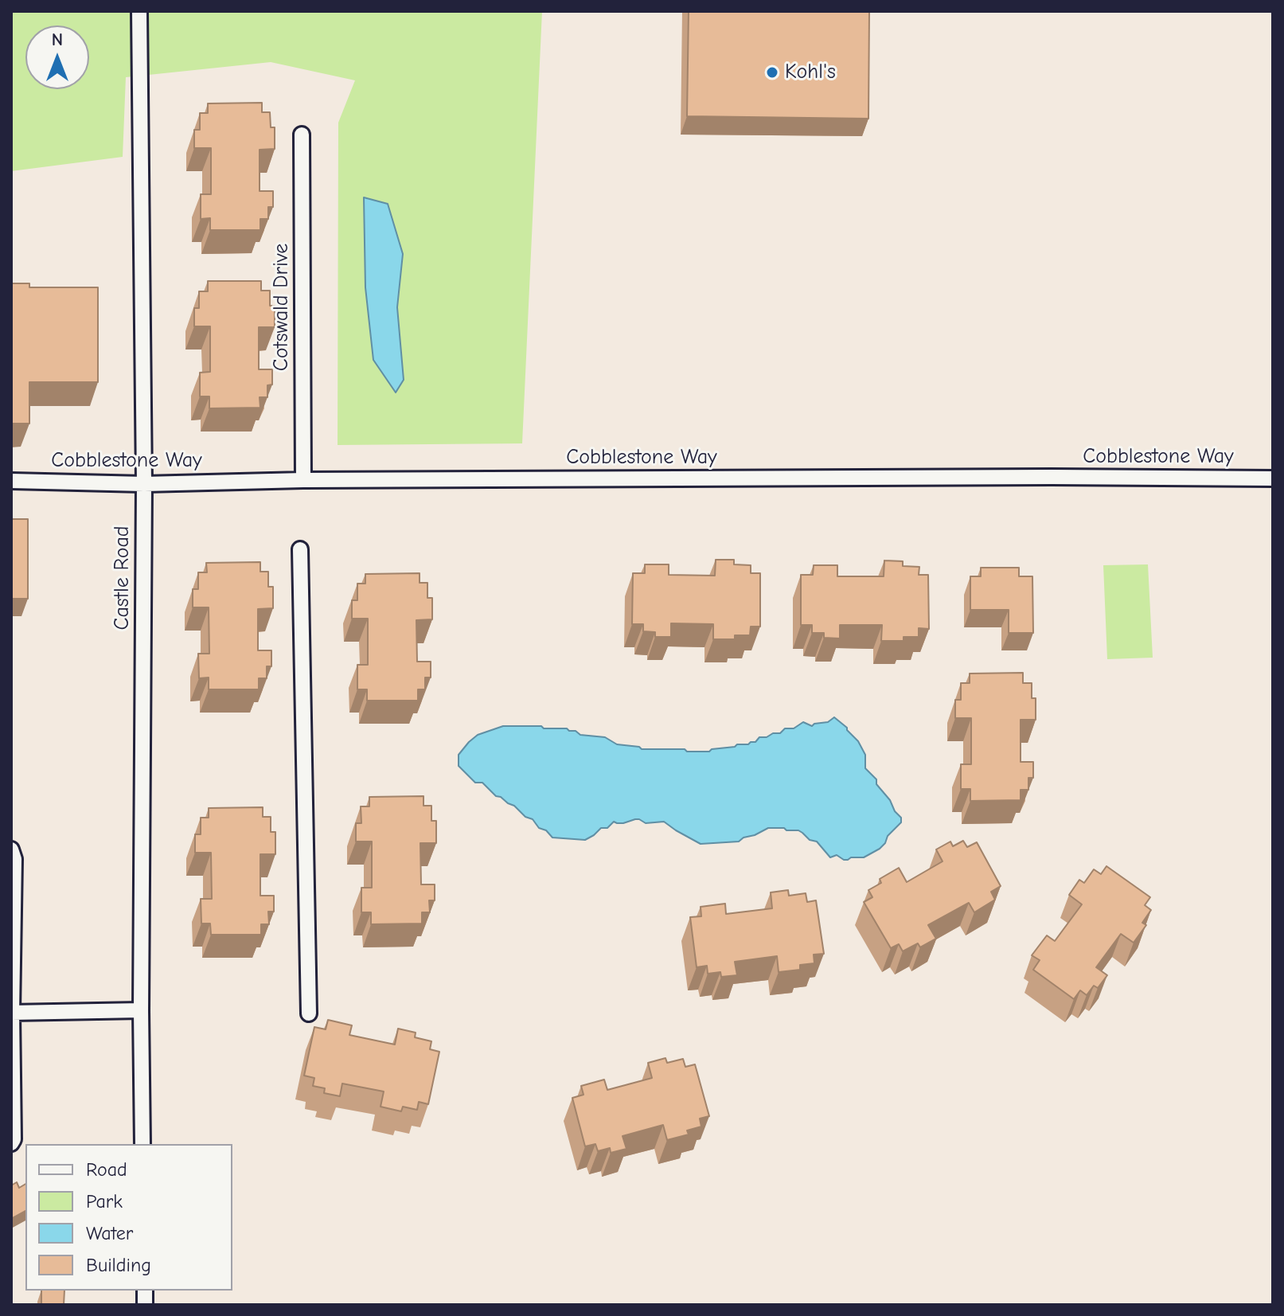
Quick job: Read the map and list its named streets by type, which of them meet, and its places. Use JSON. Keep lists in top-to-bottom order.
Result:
{
  "streets": {
    "street": ["Cotswald Drive", "Cobblestone Way", "Castle Road"]
  },
  "crossings": [
    ["Cotswald Drive", "Cobblestone Way"],
    ["Cobblestone Way", "Castle Road"]
  ],
  "places": ["Kohl's"],
  "legend": [
    "Road",
    "Park",
    "Water",
    "Building"
  ],
  "north": "top"
}
